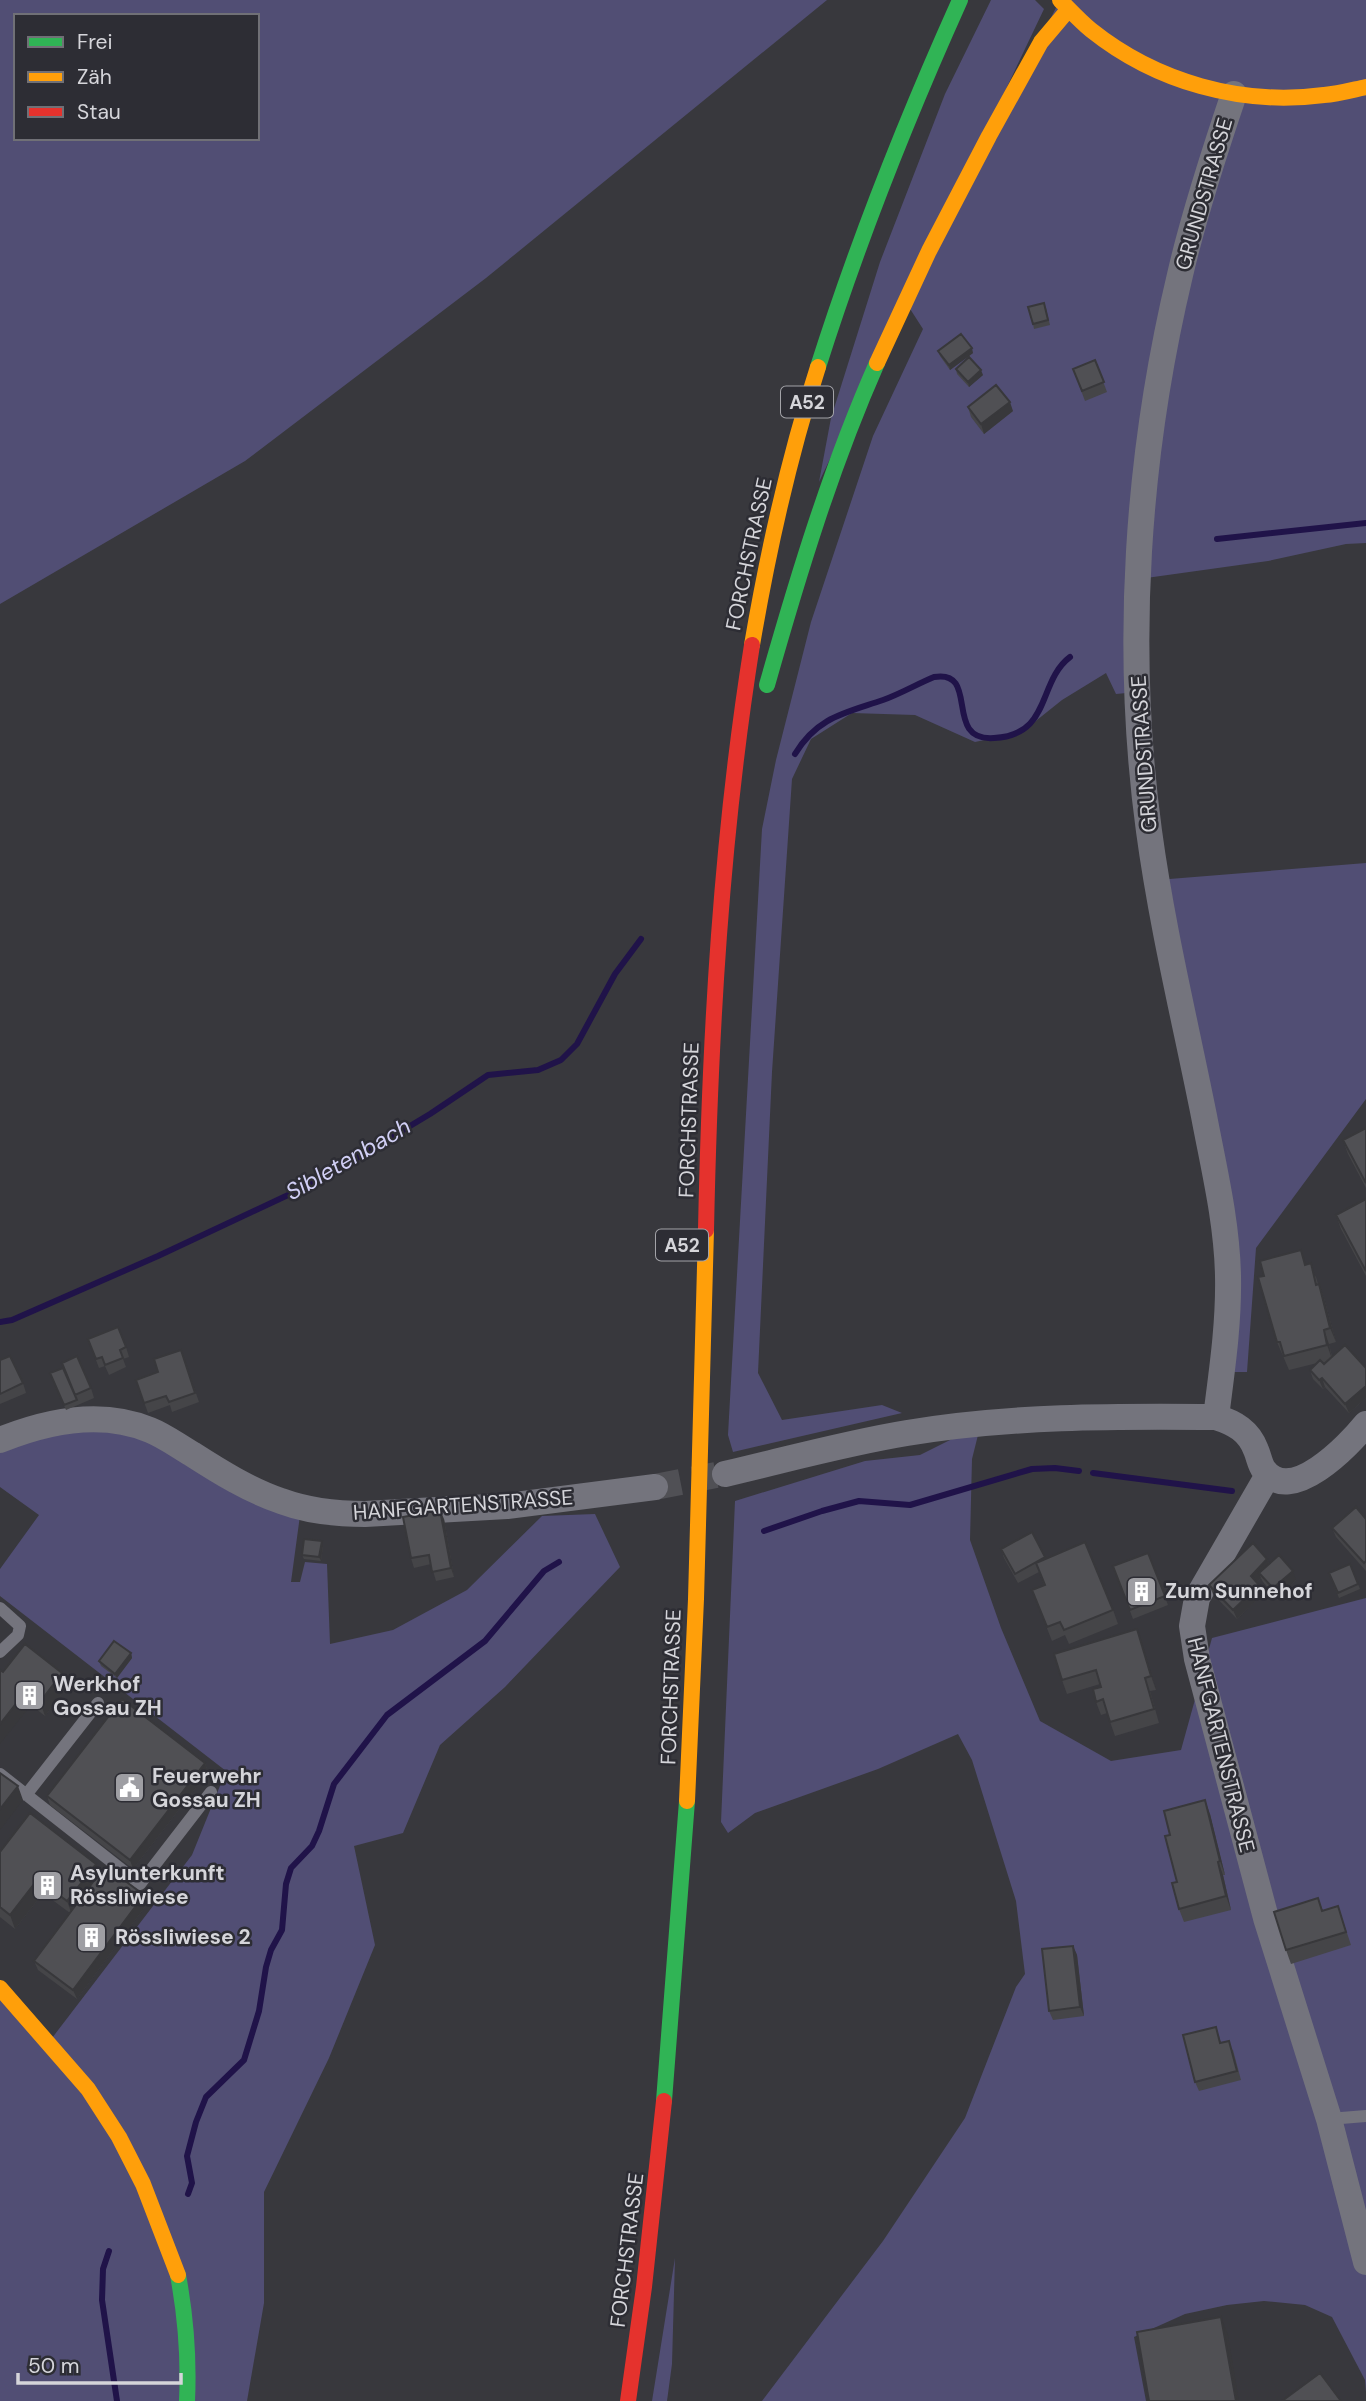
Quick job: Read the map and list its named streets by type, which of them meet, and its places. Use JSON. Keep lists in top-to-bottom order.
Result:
{
  "streets": {
    "main road": ["A52", "FORCHSTRASSE"],
    "street": ["GRUNDSTRASSE", "HANFGARTENSTRASSE"]
  },
  "water": ["Sibletenbach"],
  "places": {
    "building": [
      "Zum Sunnehof",
      "Werkhof Gossau ZH",
      "Asylunterkunft Rössliwiese",
      "Rössliwiese 2"
    ],
    "public building": ["Feuerwehr Gossau ZH"]
  },
  "legend": ["Frei", "Zäh", "Stau"],
  "scale_bar": "50 m"
}
